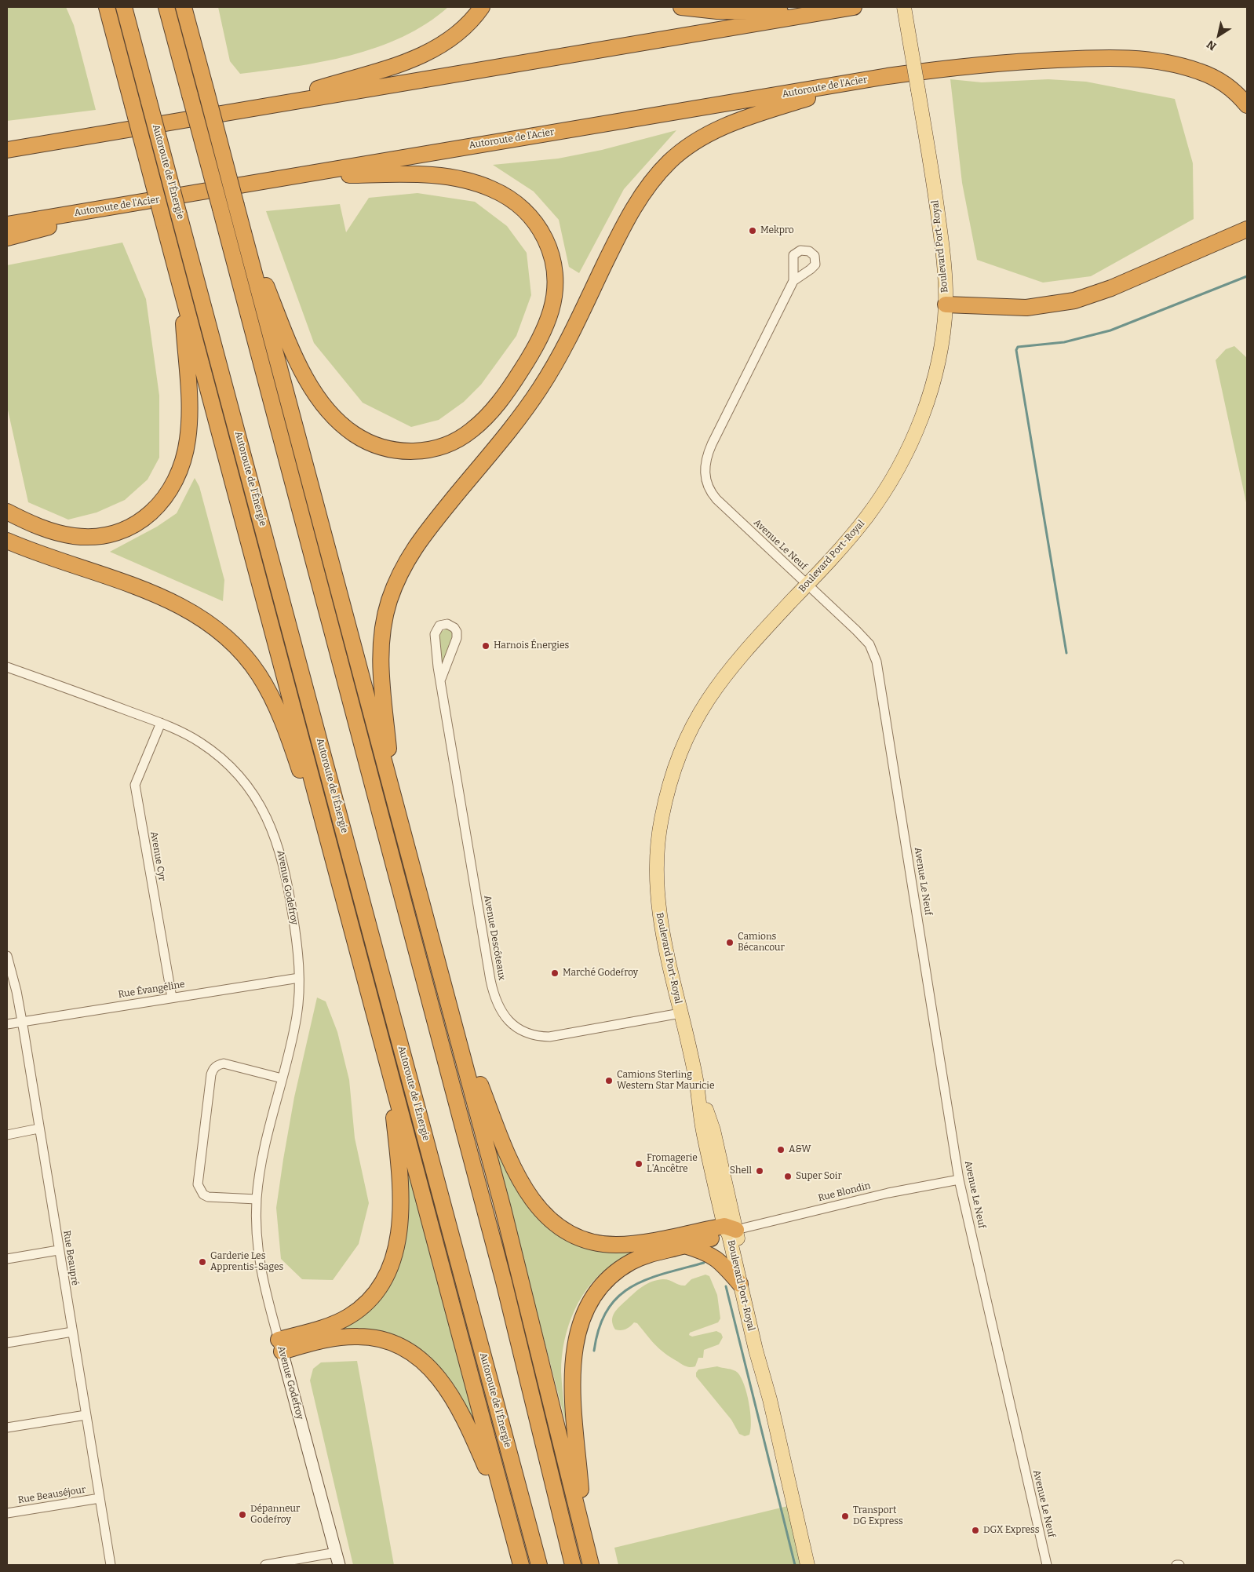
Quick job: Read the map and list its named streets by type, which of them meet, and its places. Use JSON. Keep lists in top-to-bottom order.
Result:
{
  "streets": {
    "highway": ["Autoroute de l'Acier", "Autoroute de l'Énergie"],
    "main road": ["Boulevard Port-Royal"],
    "street": [
      "Avenue Le Neuf",
      "Avenue Cyr",
      "Avenue Godefroy",
      "Avenue Descôteaux",
      "Rue Évangéline",
      "Rue Blondin",
      "Rue Beaupré",
      "Rue Beauséjour"
    ]
  },
  "crossings": [
    ["Boulevard Port-Royal", "Avenue Le Neuf"],
    ["Boulevard Port-Royal", "Avenue Descôteaux"],
    ["Boulevard Port-Royal", "Rue Blondin"],
    ["Avenue Le Neuf", "Rue Blondin"],
    ["Avenue Cyr", "Avenue Godefroy"],
    ["Avenue Cyr", "Rue Évangéline"],
    ["Avenue Godefroy", "Rue Évangéline"],
    ["Rue Évangéline", "Rue Beaupré"],
    ["Rue Beaupré", "Rue Beauséjour"]
  ],
  "places": [
    "Mekpro",
    "Harnois Énergies",
    "Camions Bécancour",
    "Marché Godefroy",
    "Camions Sterling Western Star Mauricie",
    "A&W",
    "Fromagerie L'Ancêtre",
    "Shell",
    "Super Soir",
    "Garderie Les Apprentis-Sages",
    "Dépanneur Godefroy",
    "Transport DG Express",
    "DGX Express"
  ],
  "north": "bottom left"
}
